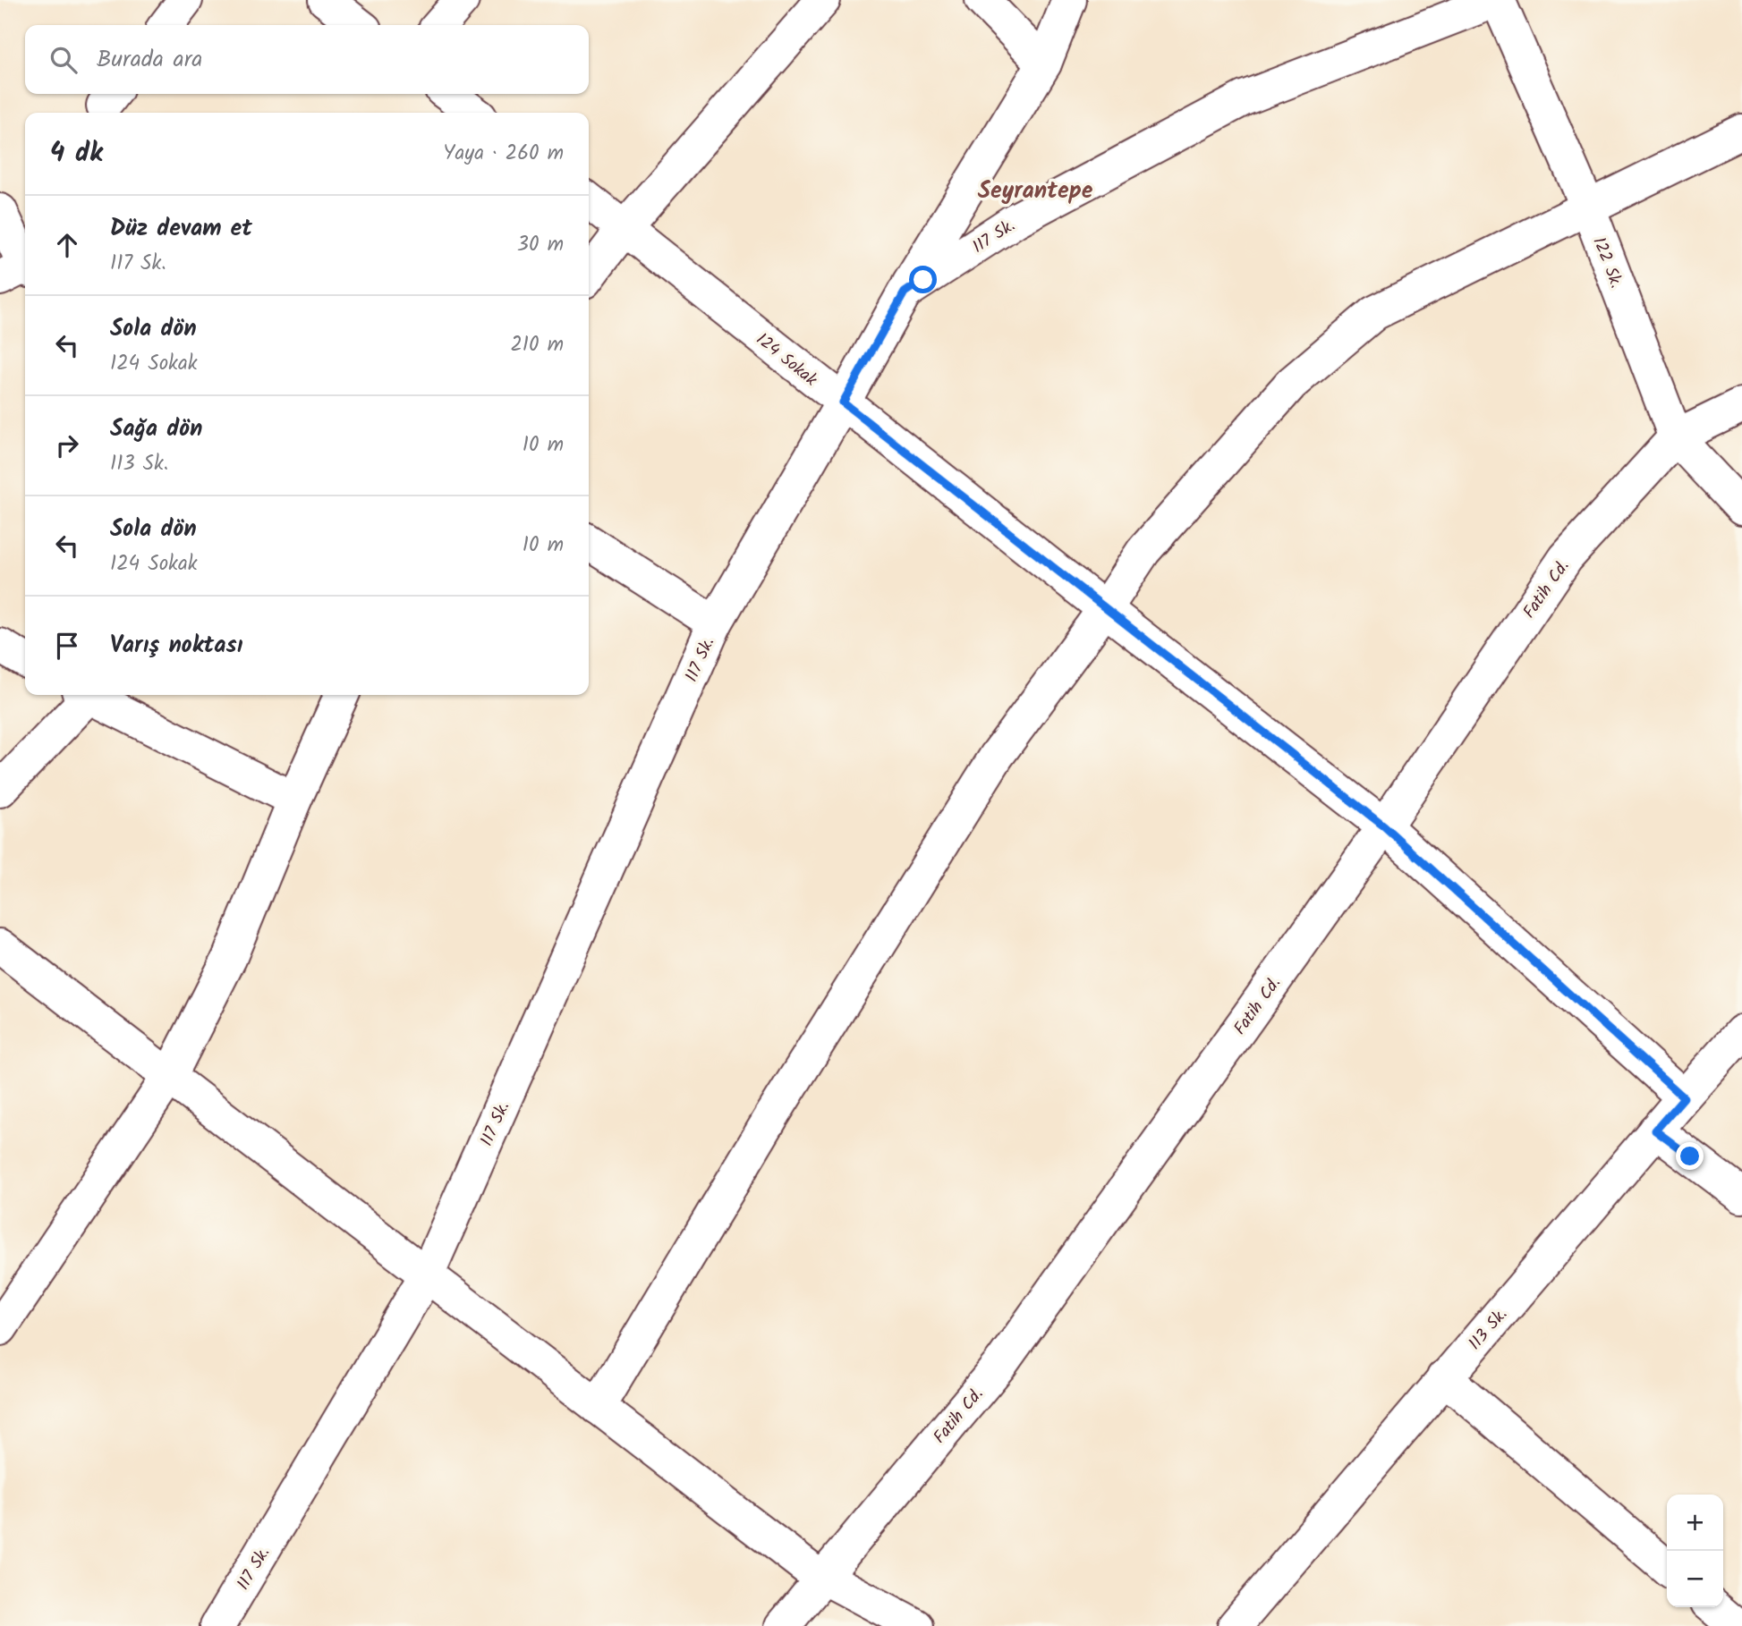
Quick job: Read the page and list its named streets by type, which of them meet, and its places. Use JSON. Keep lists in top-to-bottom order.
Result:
{
  "streets": {
    "street": [
      "117 Sk.",
      "122 Sk.",
      "124 Sokak",
      "Fatih Cd.",
      "113 Sk."
    ]
  },
  "crossings": [
    ["117 Sk.", "122 Sk."],
    ["117 Sk.", "124 Sokak"],
    ["122 Sk.", "Fatih Cd."],
    ["124 Sokak", "Fatih Cd."],
    ["124 Sokak", "113 Sk."]
  ],
  "districts": ["Seyrantepe"],
  "page": {
    "search": "Burada ara",
    "heading": ["4 dk", "Yaya · 260 m"],
    "list": [
      ["Düz devam et", "117 Sk.", "30 m"],
      ["Sola dön", "124 Sokak", "210 m"],
      ["Sağa dön", "113 Sk.", "10 m"],
      ["Sola dön", "124 Sokak", "10 m"],
      "Varış noktası"
    ],
    "map_buttons": ["+", "−"]
  }
}
